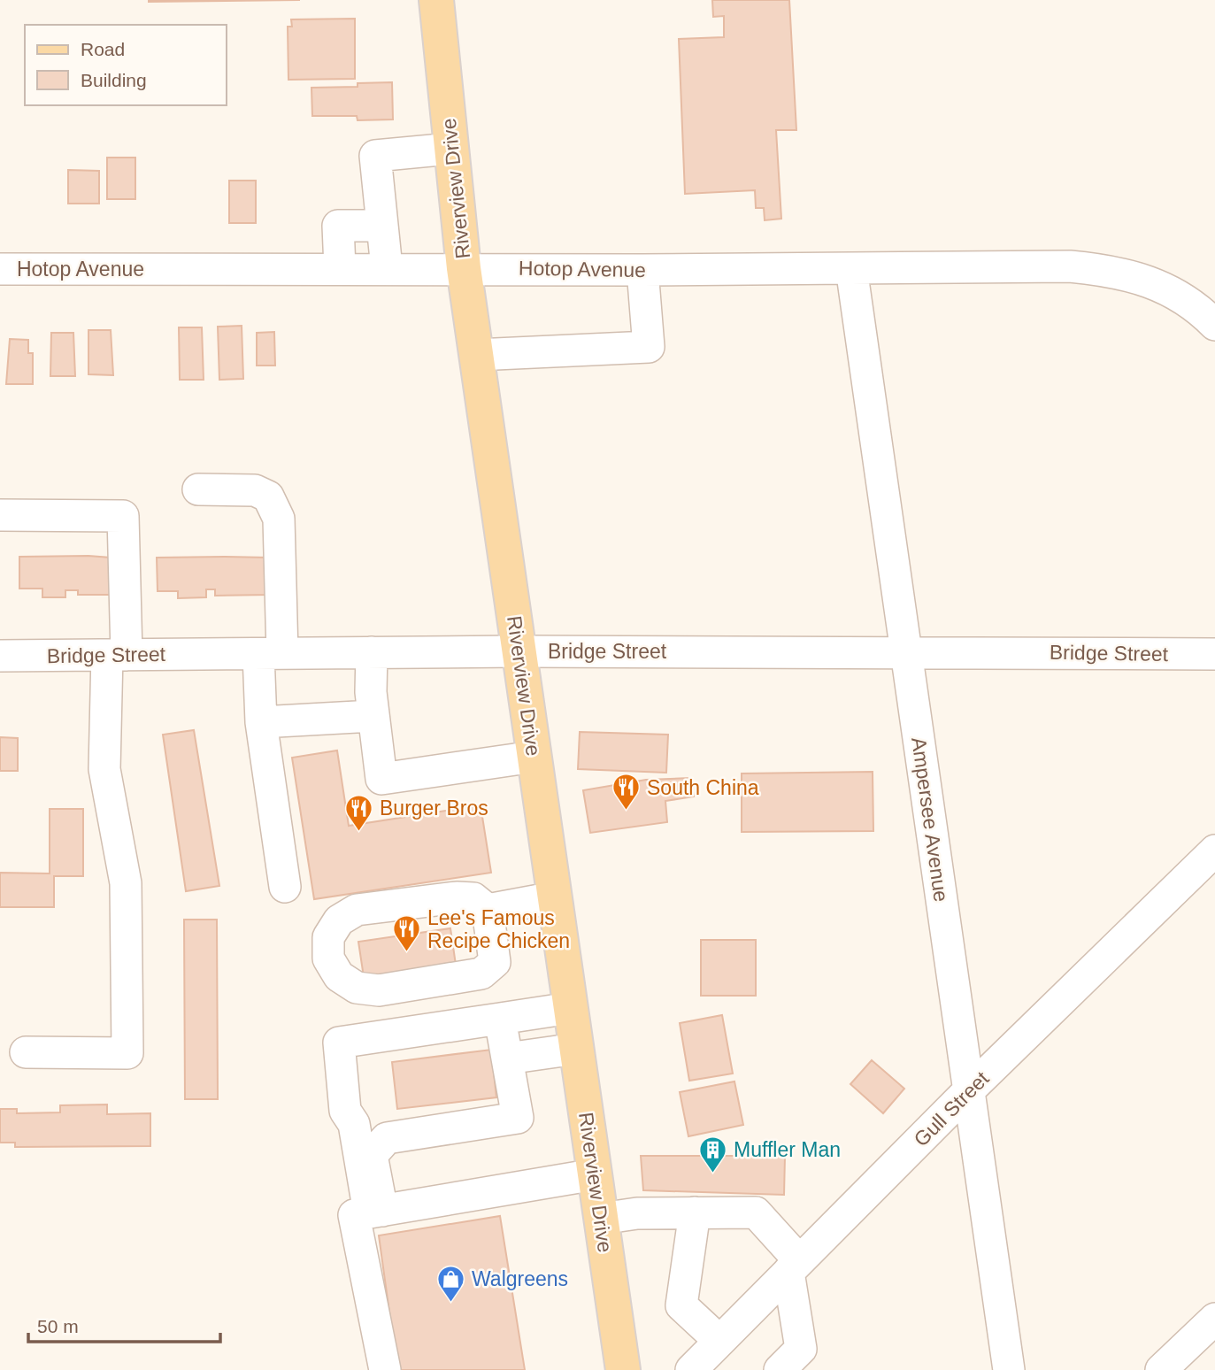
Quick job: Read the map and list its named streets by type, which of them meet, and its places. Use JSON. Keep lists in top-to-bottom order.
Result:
{
  "streets": {
    "main road": ["Riverview Drive"],
    "street": [
      "Hotop Avenue",
      "Bridge Street",
      "Ampersee Avenue",
      "Gull Street"
    ]
  },
  "crossings": [
    ["Riverview Drive", "Hotop Avenue"],
    ["Riverview Drive", "Bridge Street"],
    ["Hotop Avenue", "Ampersee Avenue"],
    ["Bridge Street", "Ampersee Avenue"],
    ["Ampersee Avenue", "Gull Street"]
  ],
  "places": {
    "restaurant": ["South China", "Burger Bros", "Lee's Famous Recipe Chicken"],
    "building": ["Muffler Man"],
    "shop": ["Walgreens"]
  },
  "legend": ["Road", "Building"],
  "scale_bar": "50 m"
}
